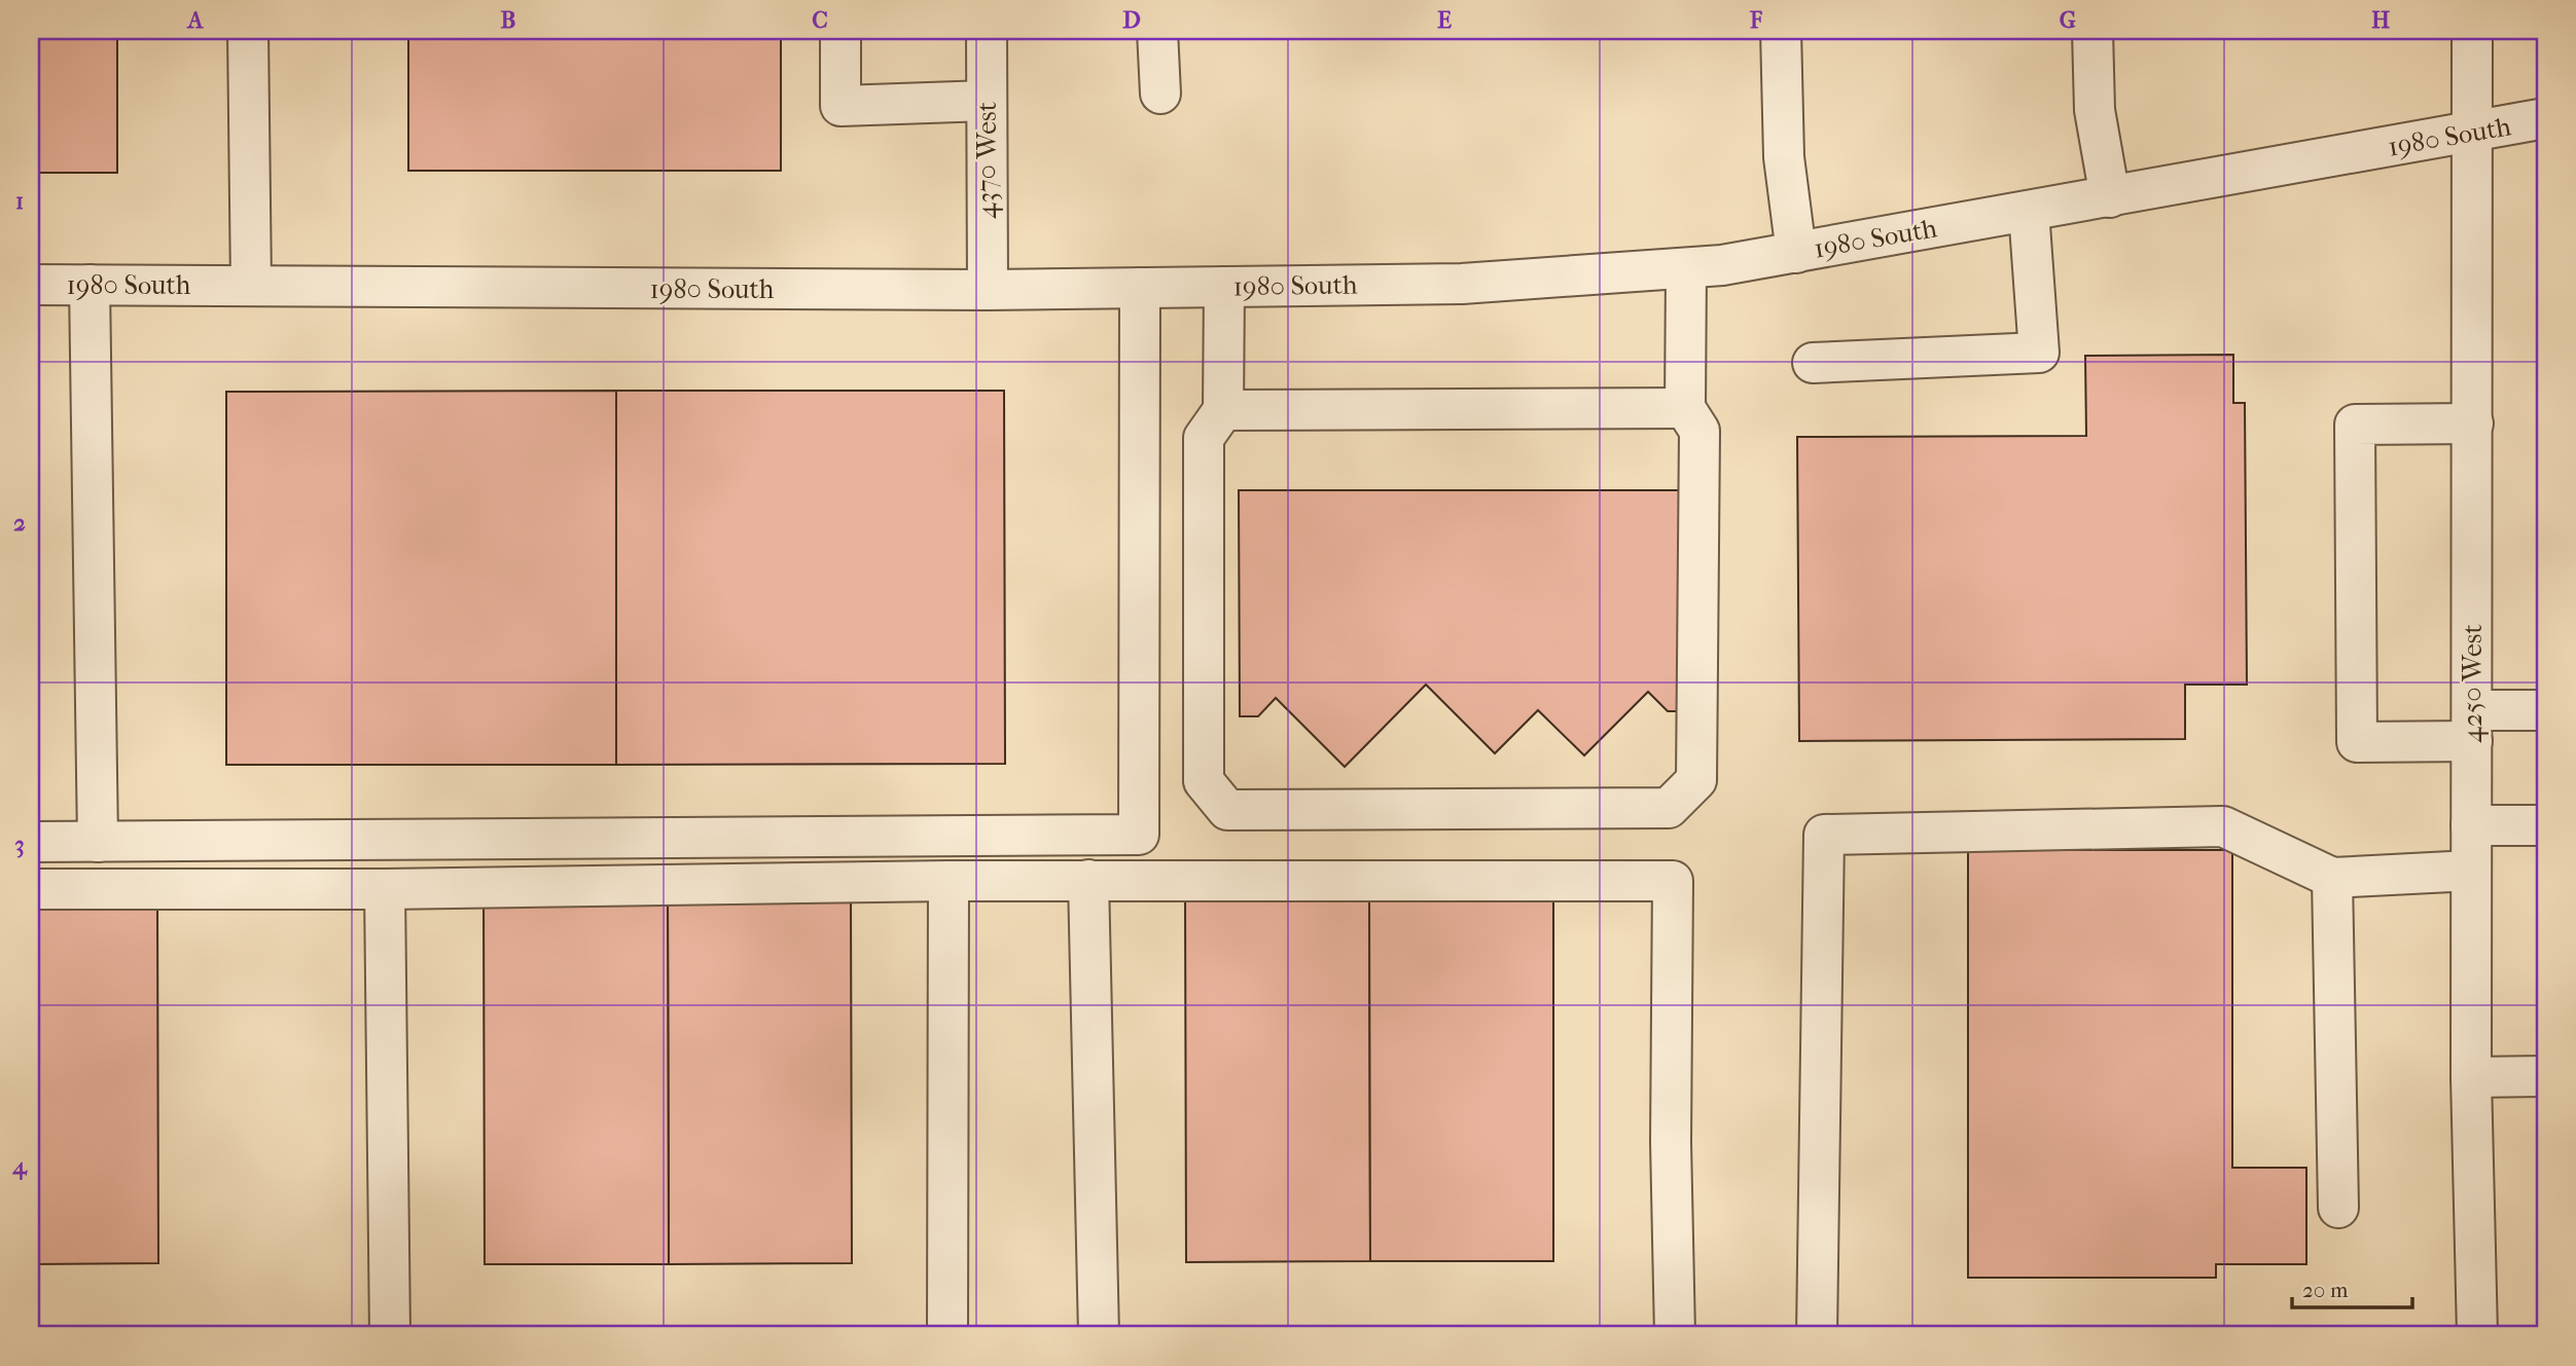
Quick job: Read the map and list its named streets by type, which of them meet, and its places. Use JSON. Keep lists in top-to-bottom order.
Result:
{
  "streets": {
    "street": ["1980 South", "4370 West", "4250 West"]
  },
  "crossings": [
    ["1980 South", "4370 West"],
    ["1980 South", "4250 West"]
  ],
  "scale_bar": "20 m",
  "grid": {
    "columns": [
      "A",
      "B",
      "C",
      "D",
      "E",
      "F",
      "G",
      "H"
    ],
    "rows": [
      "1",
      "2",
      "3",
      "4"
    ]
  }
}
